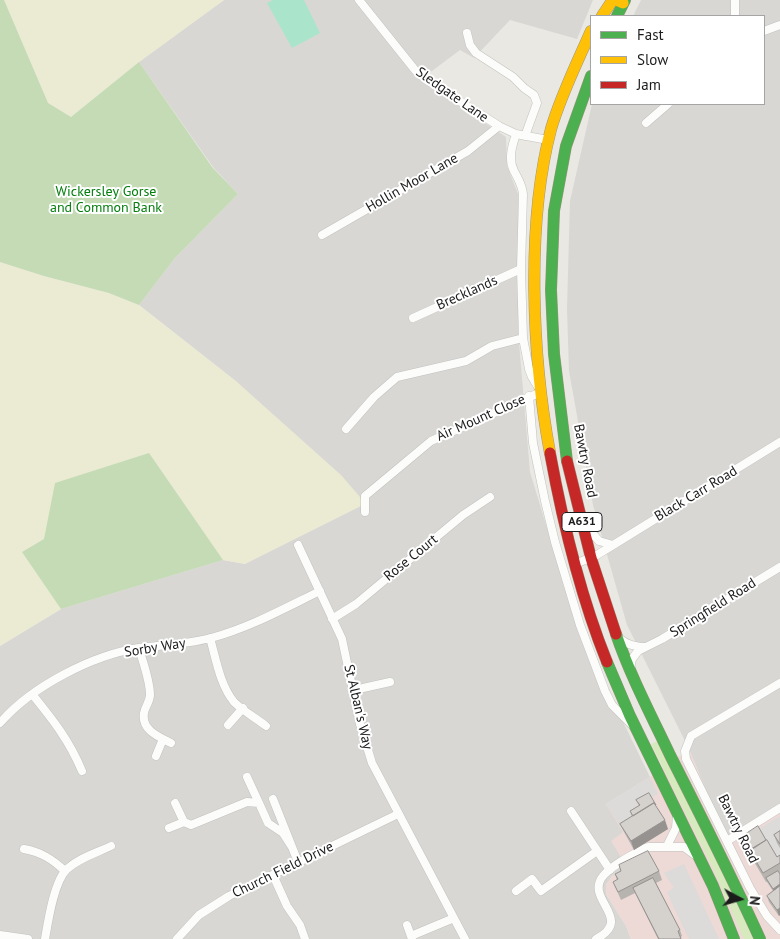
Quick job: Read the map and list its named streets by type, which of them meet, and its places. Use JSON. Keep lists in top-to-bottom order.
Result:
{
  "streets": {
    "main road": ["Bawtry Road", "A631"],
    "street": [
      "Sledgate Lane",
      "Hollin Moor Lane",
      "Brecklands",
      "Air Mount Close",
      "Black Carr Road",
      "Rose Court",
      "Springfield Road",
      "Sorby Way",
      "St Alban's Way",
      "Church Field Drive"
    ]
  },
  "crossings": [
    ["Sledgate Lane", "Hollin Moor Lane"],
    ["Air Mount Close", "A631"],
    ["Bawtry Road", "Black Carr Road"],
    ["Bawtry Road", "Springfield Road"],
    ["Black Carr Road", "A631"],
    ["Rose Court", "St Alban's Way"],
    ["Sorby Way", "St Alban's Way"],
    ["St Alban's Way", "Church Field Drive"]
  ],
  "parks": ["Wickersley Gorse and Common Bank"],
  "legend": ["Fast", "Slow", "Jam"],
  "north": "right"
}
